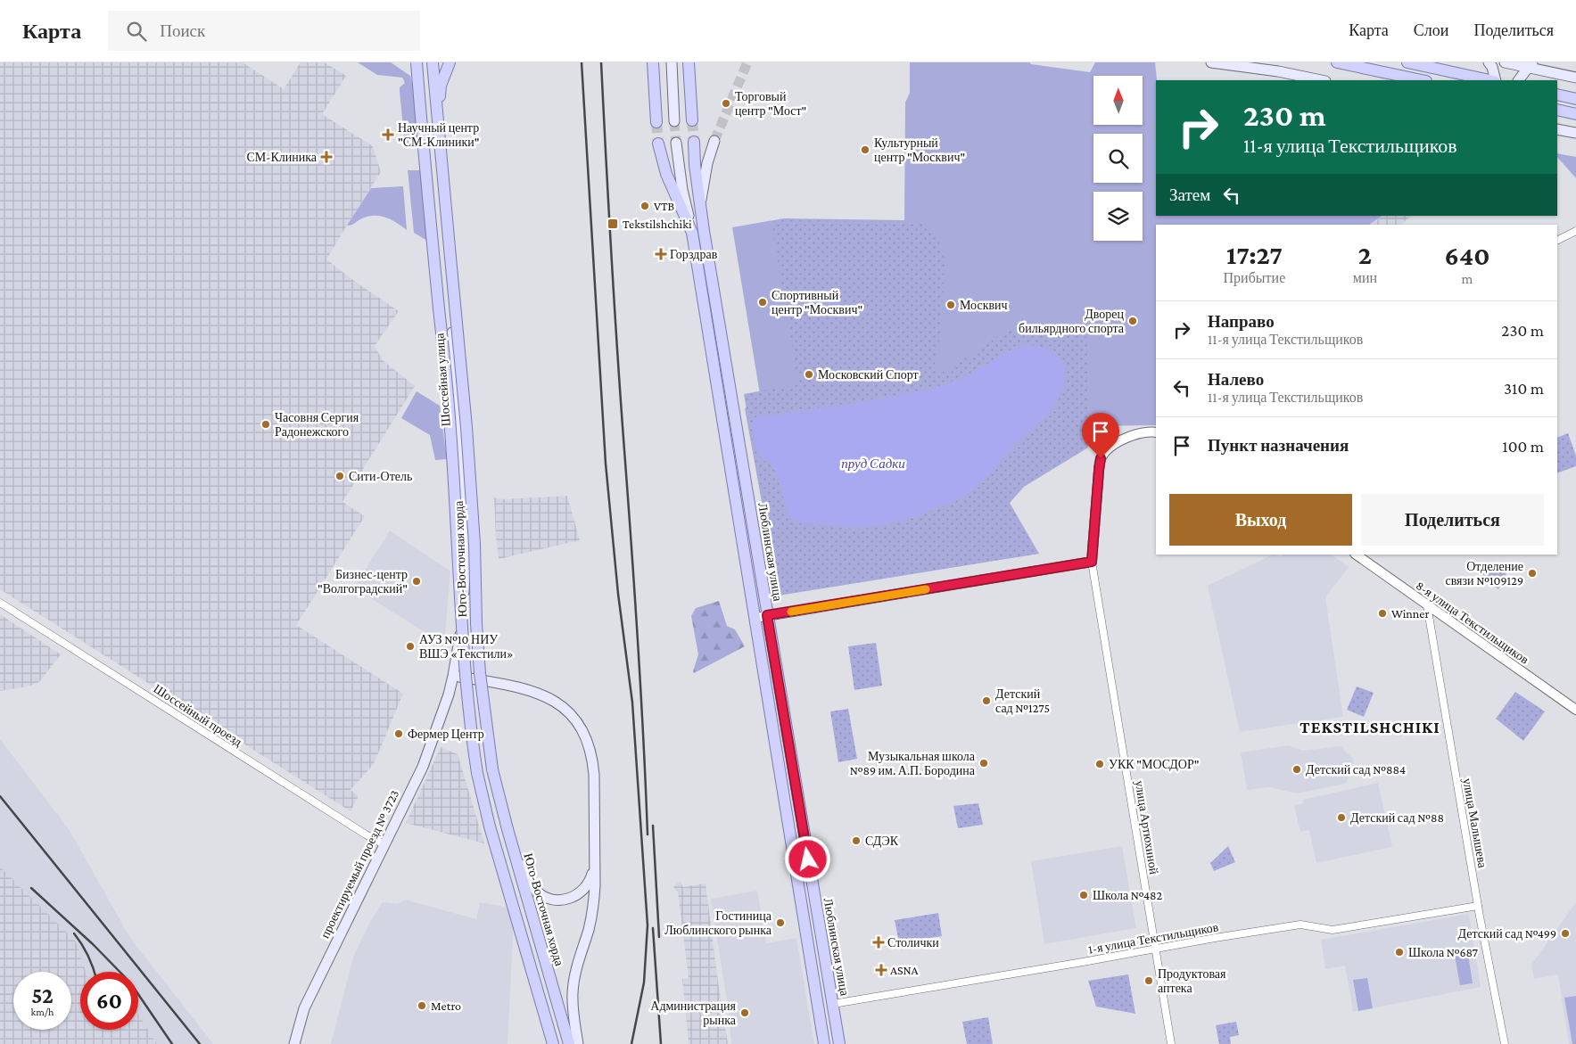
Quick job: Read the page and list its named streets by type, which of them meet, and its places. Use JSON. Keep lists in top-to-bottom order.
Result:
{
  "streets": {
    "main road": [
      "Шоссейная улица",
      "Люблинская улица",
      "Юго-Восточная хорда",
      "проектируемый проезд № 3723"
    ],
    "street": [
      "8-я улица Текстильщиков",
      "Шоссейный проезд",
      "улица Малышева",
      "улица Артюхиной",
      "1-я улица Текстильщиков"
    ]
  },
  "crossings": [
    ["Шоссейная улица", "Юго-Восточная хорда"],
    ["Шоссейная улица", "проектируемый проезд № 3723"],
    ["Люблинская улица", "1-я улица Текстильщиков"],
    ["8-я улица Текстильщиков", "улица Малышева"],
    ["Шоссейный проезд", "проектируемый проезд № 3723"],
    ["улица Малышева", "1-я улица Текстильщиков"],
    ["улица Артюхиной", "1-я улица Текстильщиков"]
  ],
  "districts": ["TEKSTILSHCHIKI"],
  "water": ["пруд Садки"],
  "places": {
    "other": [
      "Торговый центр \"Мост\"",
      "Культурный центр \"Москвич\"",
      "VTB",
      "Спортивный центр \"Москвич\"",
      "Москвич",
      "Дворец бильярдного спорта",
      "Московский Спорт",
      "Часовня Сергия Радонежского",
      "Сити-Отель",
      "Отделение связи №109129",
      "Бизнес-центр \"Волгоградский\"",
      "Winner",
      "АУЗ №10 НИУ ВШЭ «Текстили»",
      "Детский сад №1275",
      "Фермер Центр",
      "Музыкальная школа №89 им. А.П. Бородина",
      "УКК \"МОСДОР\"",
      "Детский сад №884",
      "Детский сад №88",
      "СДЭК",
      "Школа №482",
      "Гостиница Люблинского рынка",
      "Детский сад №499",
      "Школа №687",
      "Продуктовая аптека",
      "Metro",
      "Администрация рынка"
    ],
    "health": [
      "Научный центр \"СМ-Клиники\"",
      "СМ-Клиника",
      "Горздрав",
      "Столички",
      "ASNA"
    ],
    "transit": ["Tekstilshchiki"]
  },
  "north": "top",
  "page": {
    "header": "Карта",
    "search": "Поиск",
    "nav": ["Карта", "Слои", "Поделиться"],
    "turn": ["230 m", "11-я улица Текстильщиков"],
    "then": "Затем",
    "eta": [
      "17:27",
      "Прибытие",
      "2",
      "мин",
      "640",
      "m"
    ],
    "list": [
      {
        "name": "Направо",
        "note": "11-я улица Текстильщиков",
        "value": "230 m"
      },
      {
        "name": "Налево",
        "note": "11-я улица Текстильщиков",
        "value": "310 m"
      },
      {
        "name": "Пункт назначения",
        "value": "100 m"
      }
    ],
    "buttons": ["Выход", "Поделиться"],
    "speed": "52 km/h",
    "limit": "60"
  }
}
